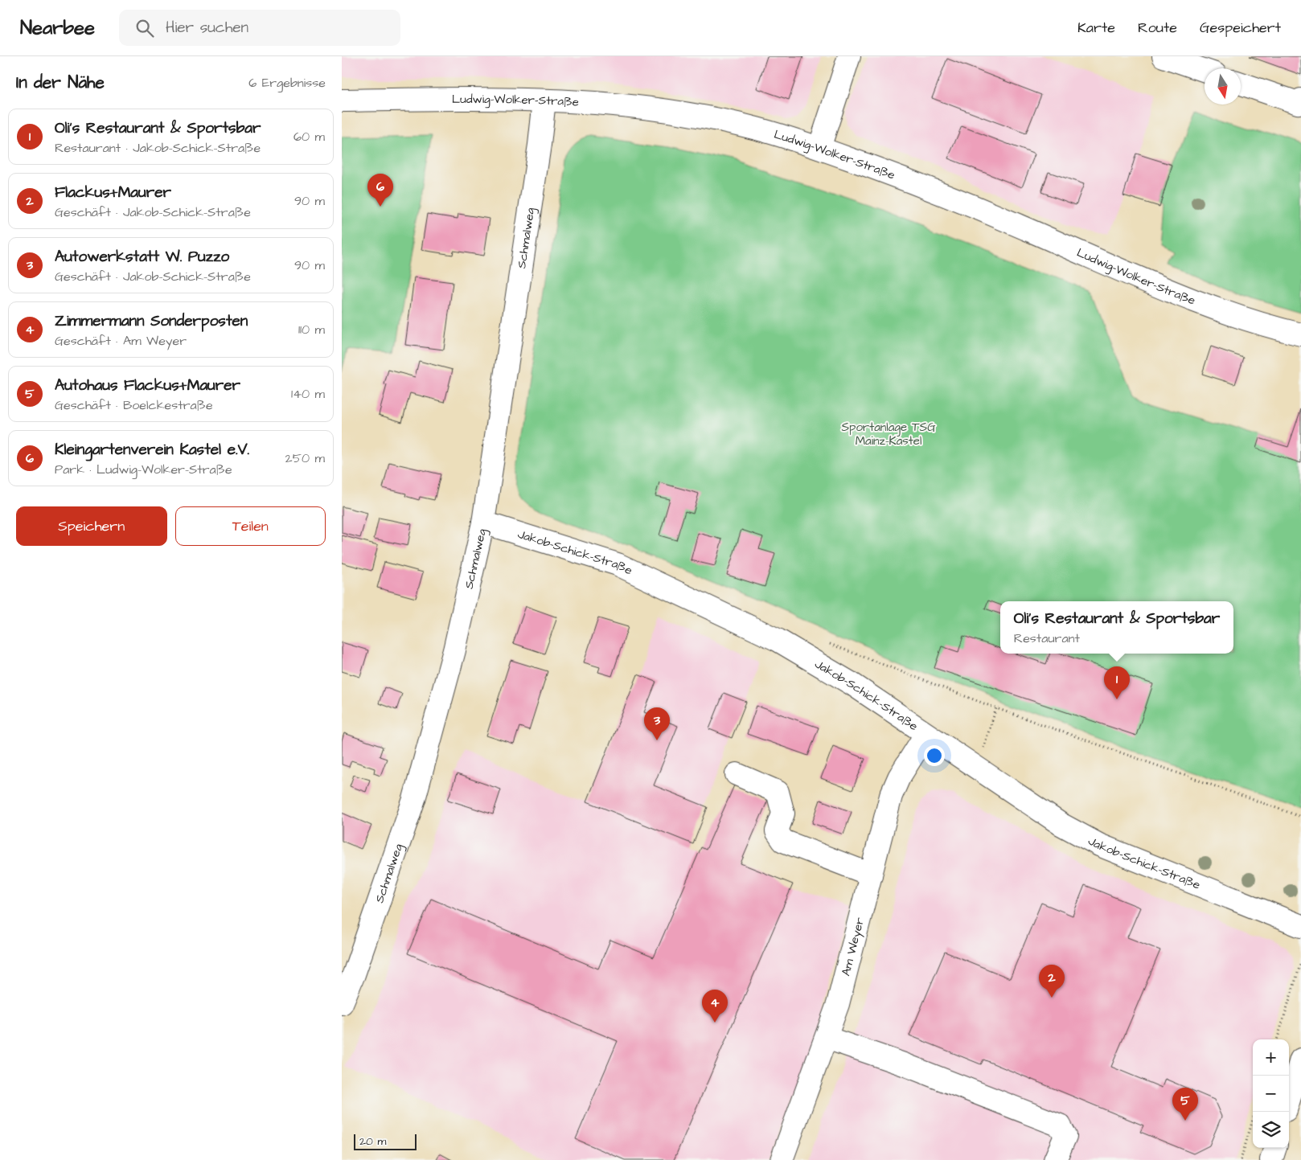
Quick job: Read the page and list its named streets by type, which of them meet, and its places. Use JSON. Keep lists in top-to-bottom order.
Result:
{
  "streets": {
    "street": [
      "Ludwig-Wolker-Straße",
      "Schmalweg",
      "Jakob-Schick-Straße",
      "Am Weyer"
    ]
  },
  "crossings": [
    ["Ludwig-Wolker-Straße", "Schmalweg"],
    ["Schmalweg", "Jakob-Schick-Straße"],
    ["Jakob-Schick-Straße", "Am Weyer"]
  ],
  "parks": ["Sportanlage TSG Mainz-Kastel"],
  "scale_bar": "20 m",
  "north": "bottom",
  "page": {
    "header": "Nearbee",
    "search": "Hier suchen",
    "nav": ["Karte", "Route", "Gespeichert"],
    "heading": ["In der Nähe", "6 Ergebnisse"],
    "list": [
      {
        "mark": "1",
        "name": "Oli's Restaurant & Sportsbar",
        "note": "Restaurant · Jakob-Schick-Straße",
        "value": "60 m"
      },
      {
        "mark": "2",
        "name": "Flackus+Maurer",
        "note": "Geschäft · Jakob-Schick-Straße",
        "value": "90 m"
      },
      {
        "mark": "3",
        "name": "Autowerkstatt W. Puzzo",
        "note": "Geschäft · Jakob-Schick-Straße",
        "value": "90 m"
      },
      {
        "mark": "4",
        "name": "Zimmermann Sonderposten",
        "note": "Geschäft · Am Weyer",
        "value": "110 m"
      },
      {
        "mark": "5",
        "name": "Autohaus Flackus+Maurer",
        "note": "Geschäft · Boelckestraße",
        "value": "140 m"
      },
      {
        "mark": "6",
        "name": "Kleingartenverein Kastel e.V.",
        "note": "Park · Ludwig-Wolker-Straße",
        "value": "250 m"
      }
    ],
    "pins": [
      "6",
      "1",
      "3",
      "2",
      "4",
      "5"
    ],
    "buttons": ["Speichern", "Teilen"],
    "popup": ["Oli's Restaurant & Sportsbar", "Restaurant"],
    "map_buttons": ["+", "−"],
    "scale": "20 m"
  }
}
